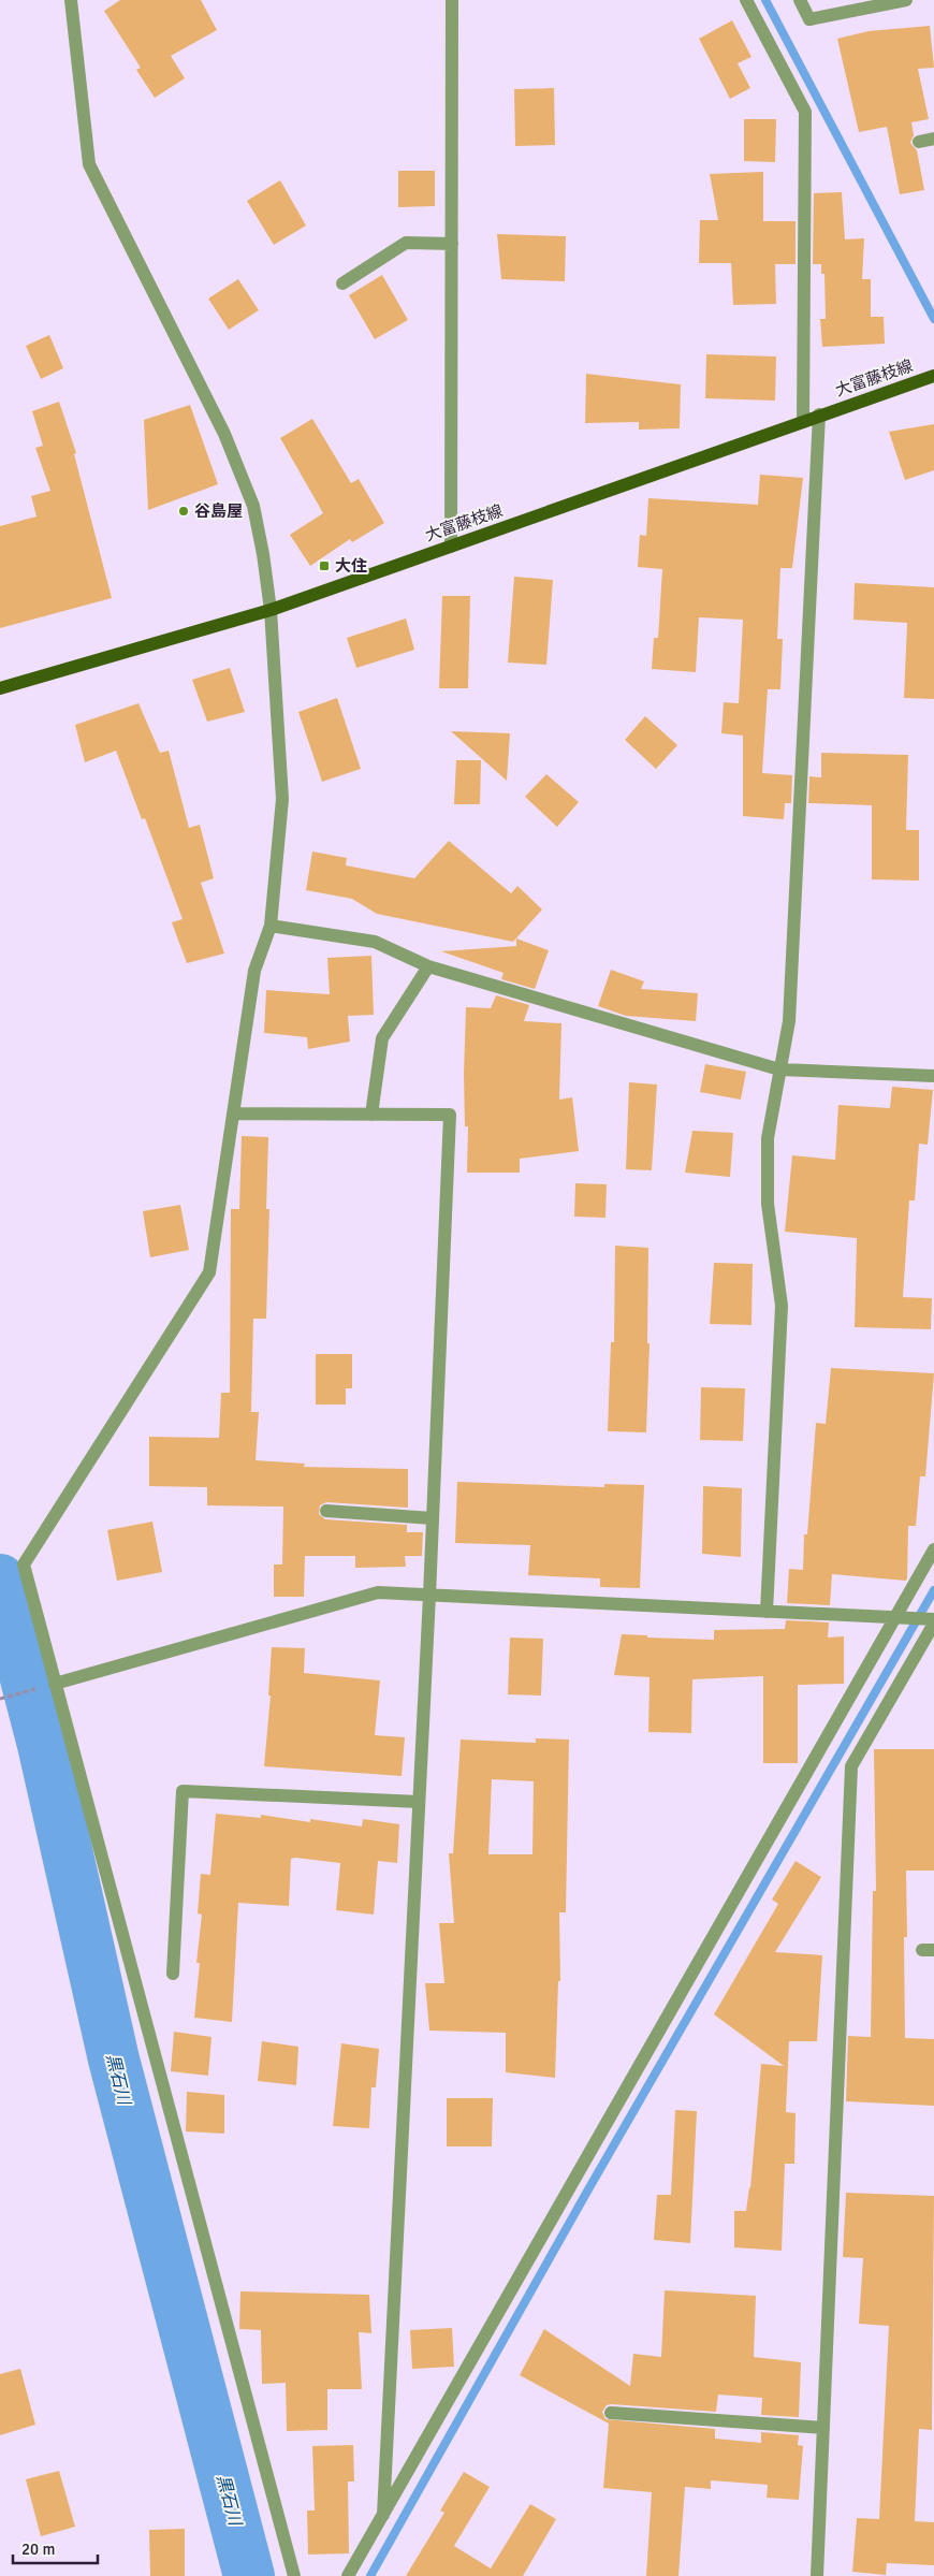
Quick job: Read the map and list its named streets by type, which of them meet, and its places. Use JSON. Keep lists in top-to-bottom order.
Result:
{
  "streets": {
    "main road": ["大富藤枝線"]
  },
  "water": ["黒石川"],
  "places": {
    "other": ["谷島屋"],
    "transit": ["大住"]
  },
  "scale_bar": "20 m"
}
